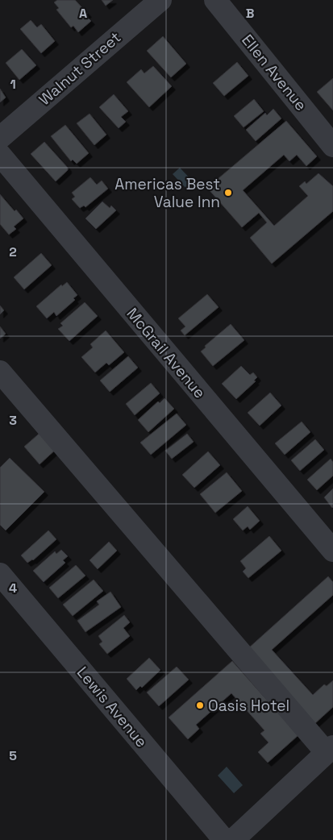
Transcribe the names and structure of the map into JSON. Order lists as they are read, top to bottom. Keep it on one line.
{"streets":{"street":["Walnut Street","Ellen Avenue","McGrail Avenue","Lewis Avenue"]},"places":["Americas Best Value Inn","Oasis Hotel"],"grid":{"columns":["A","B"],"rows":["1","2","3","4","5"]}}
